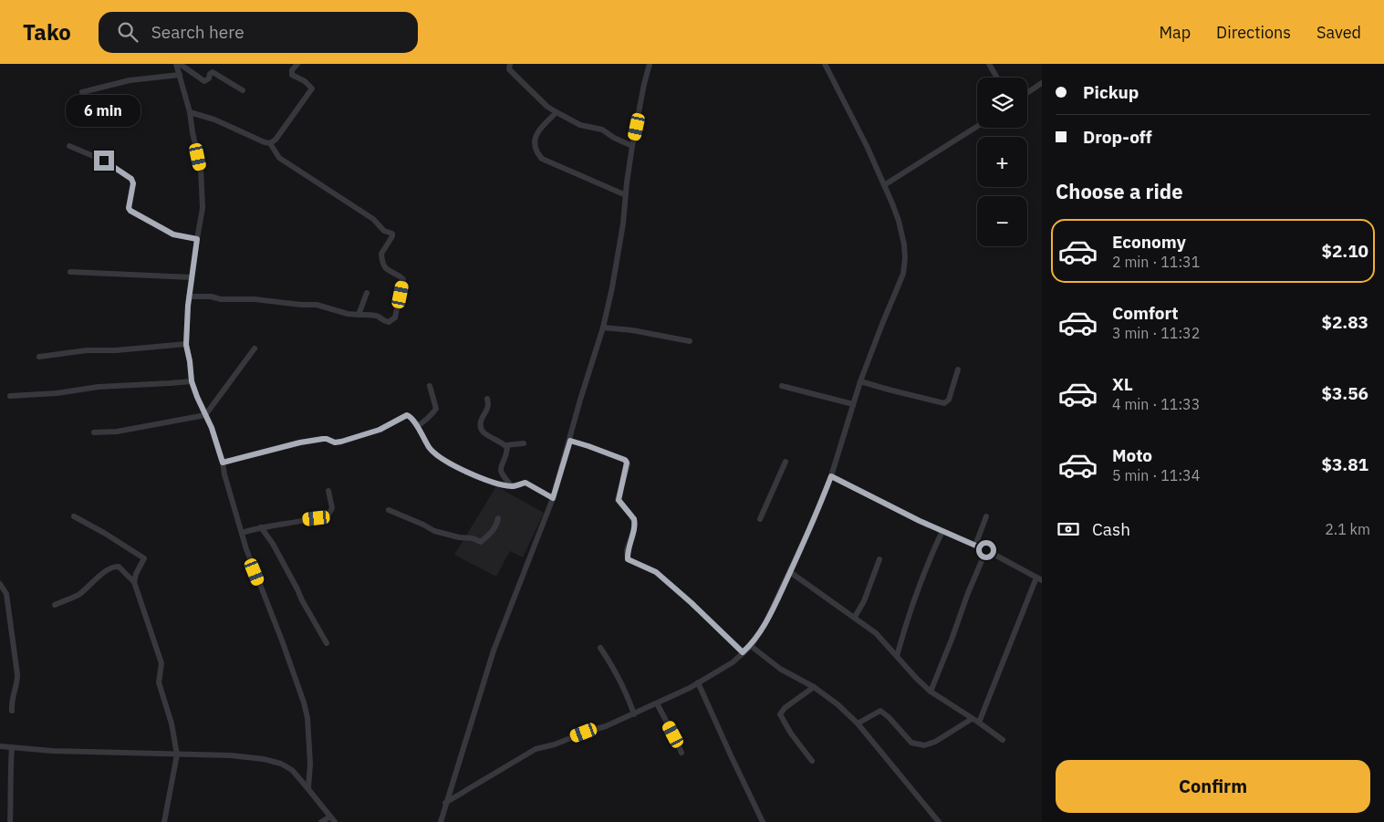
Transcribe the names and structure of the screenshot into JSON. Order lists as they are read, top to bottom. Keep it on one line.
{"page":{"header":"Tako","search":"Search here","nav":["Map","Directions","Saved"],"banner":["Pickup","Drop-off"],"map_buttons":["+","−"],"bubble":"6 min","heading":"Choose a ride","list":[{"name":"Economy","note":"2 min · 11:31","value":"$2.10"},{"name":"Comfort","note":"3 min · 11:32","value":"$2.83"},{"name":"XL","note":"4 min · 11:33","value":"$3.56"},{"name":"Moto","note":"5 min · 11:34","value":"$3.81"}],"pay":["Cash","2.1 km"],"buttons":"Confirm"}}
